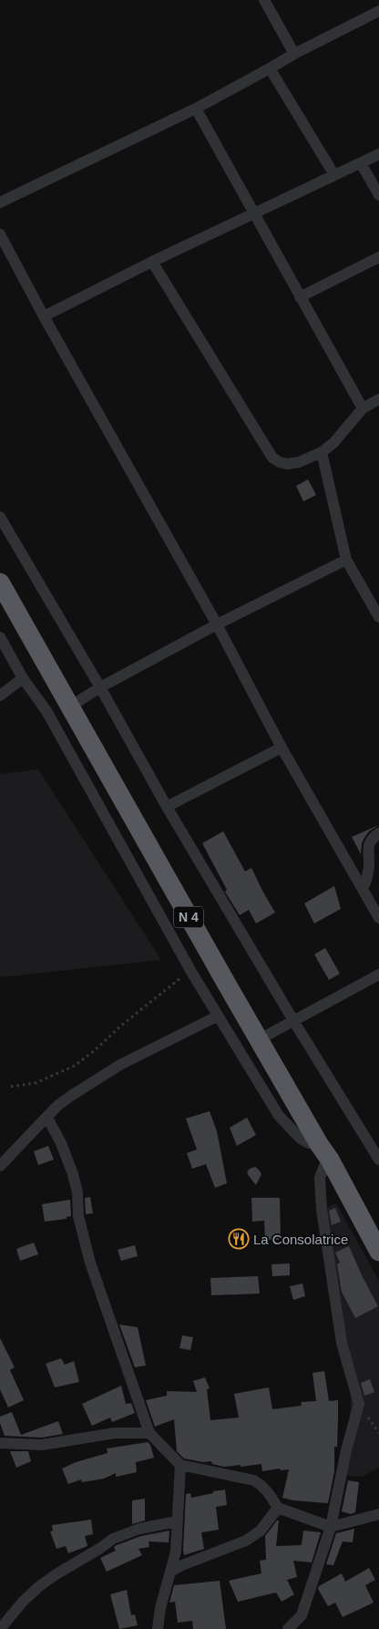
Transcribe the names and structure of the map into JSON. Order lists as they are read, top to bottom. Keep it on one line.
{"streets":{"highway":["N 4"]},"places":{"restaurant":["La Consolatrice"]}}
